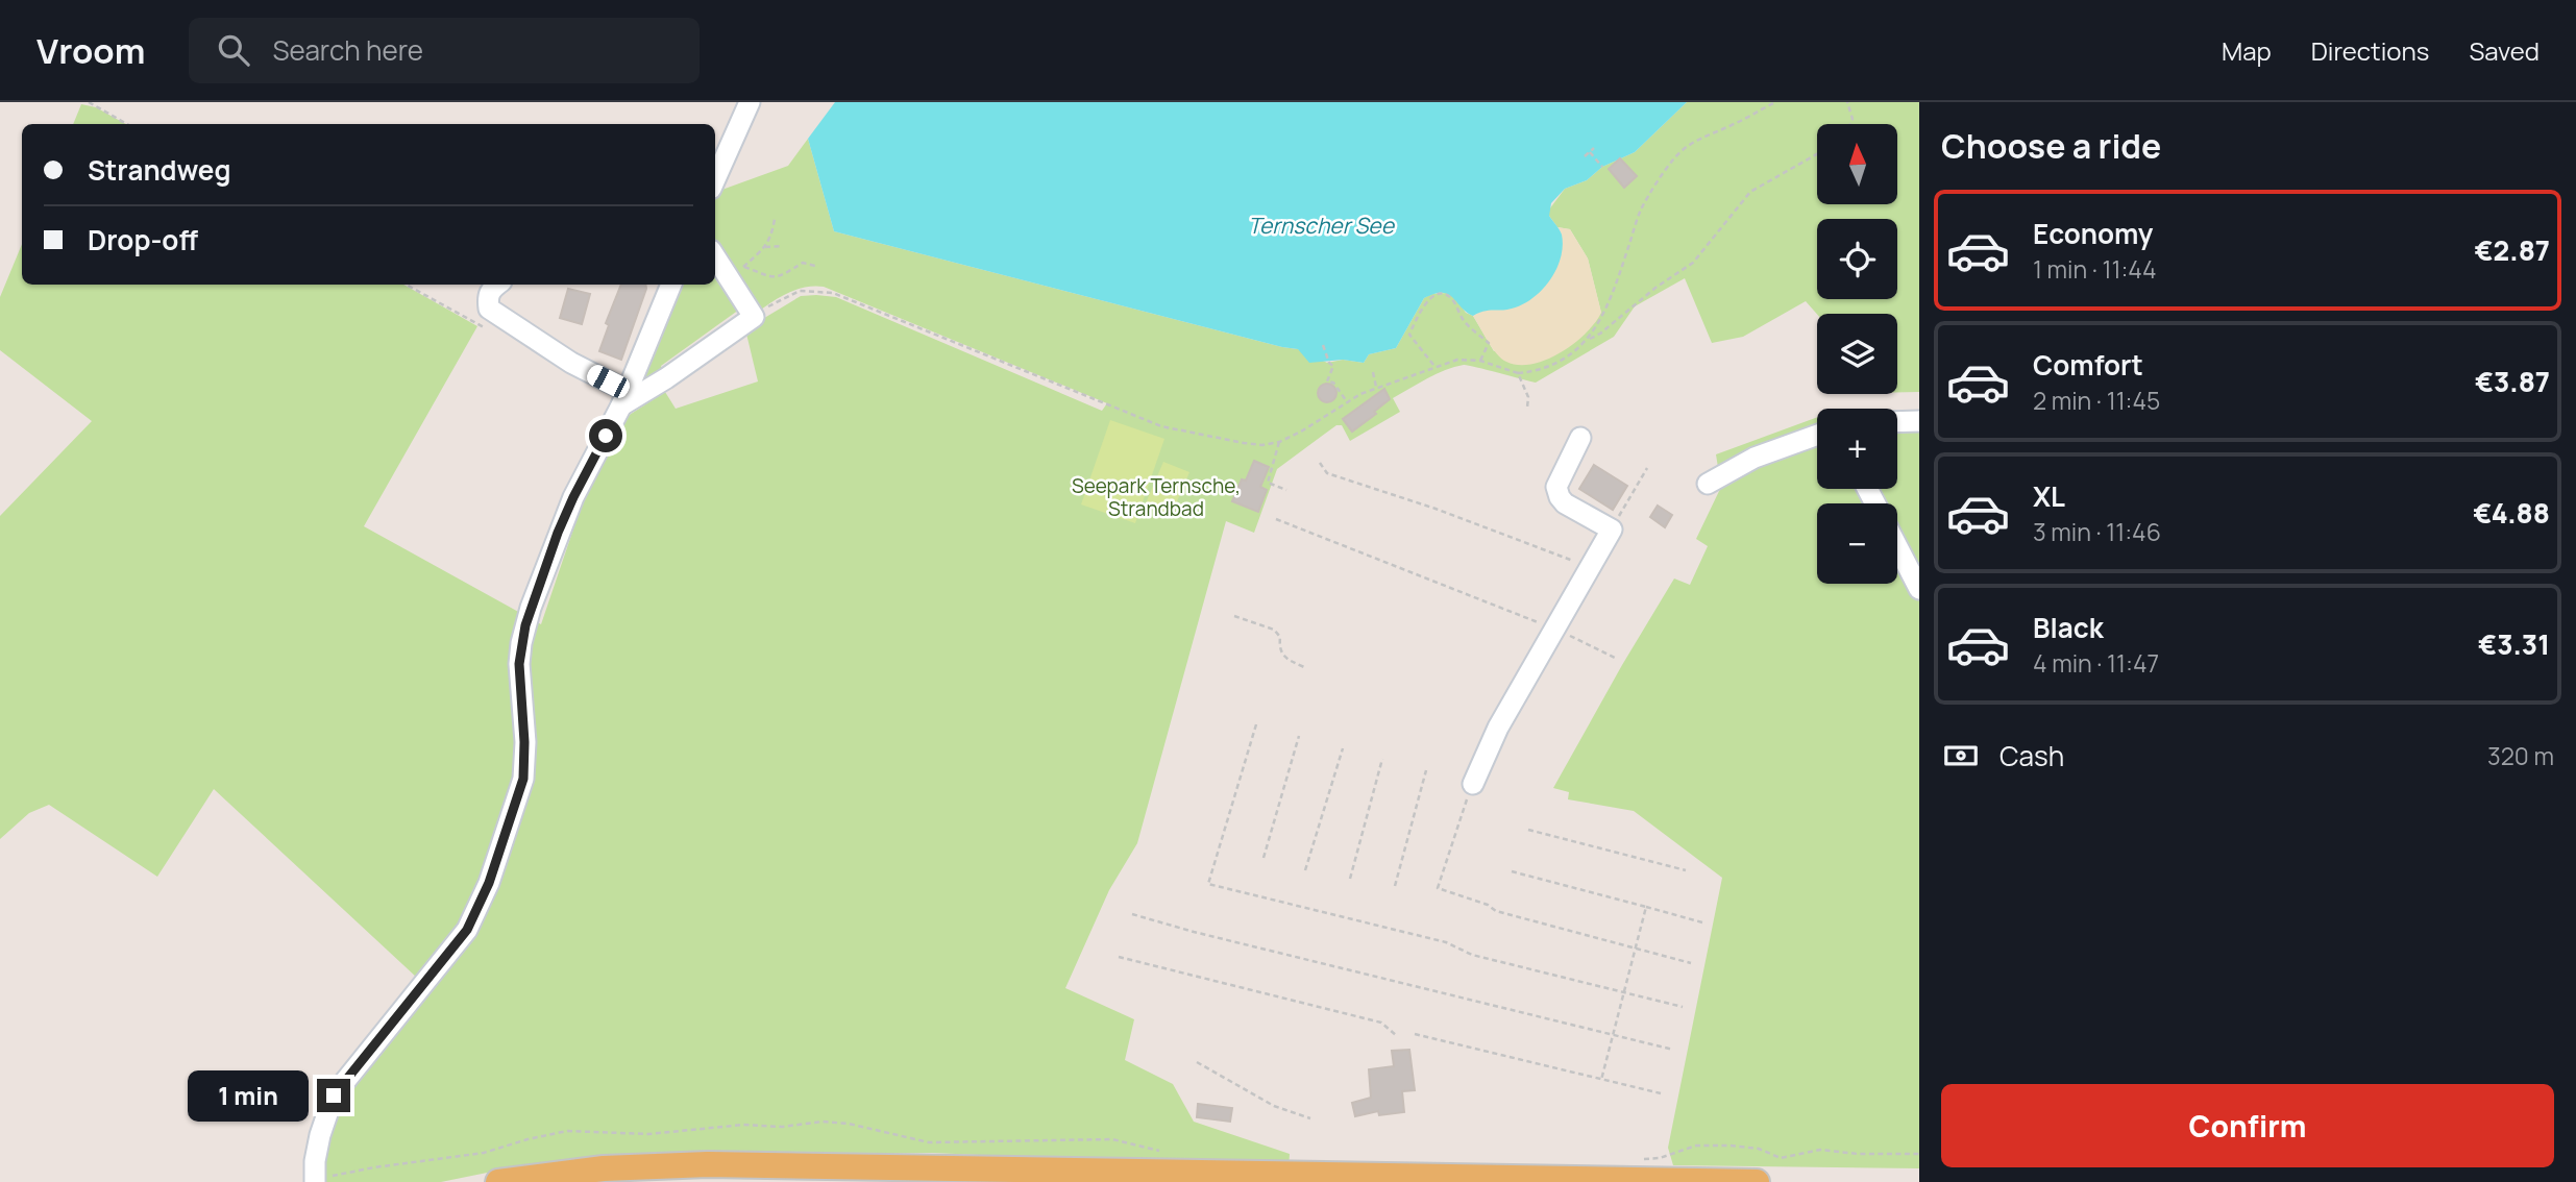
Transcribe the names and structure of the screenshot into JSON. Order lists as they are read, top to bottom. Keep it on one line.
{"water":["Ternscher See"],"parks":["Seepark Ternsche, Strandbad"],"north":"top","page":{"header":"Vroom","search":"Search here","nav":["Map","Directions","Saved"],"heading":"Choose a ride","map_buttons":["+","−"],"banner":["Strandweg","Drop-off"],"list":[{"name":"Economy","note":"1 min · 11:44","value":"€2.87"},{"name":"Comfort","note":"2 min · 11:45","value":"€3.87"},{"name":"XL","note":"3 min · 11:46","value":"€4.88"},{"name":"Black","note":"4 min · 11:47","value":"€3.31"}],"pay":["Cash","320 m"],"buttons":"Confirm","bubble":"1 min"}}
